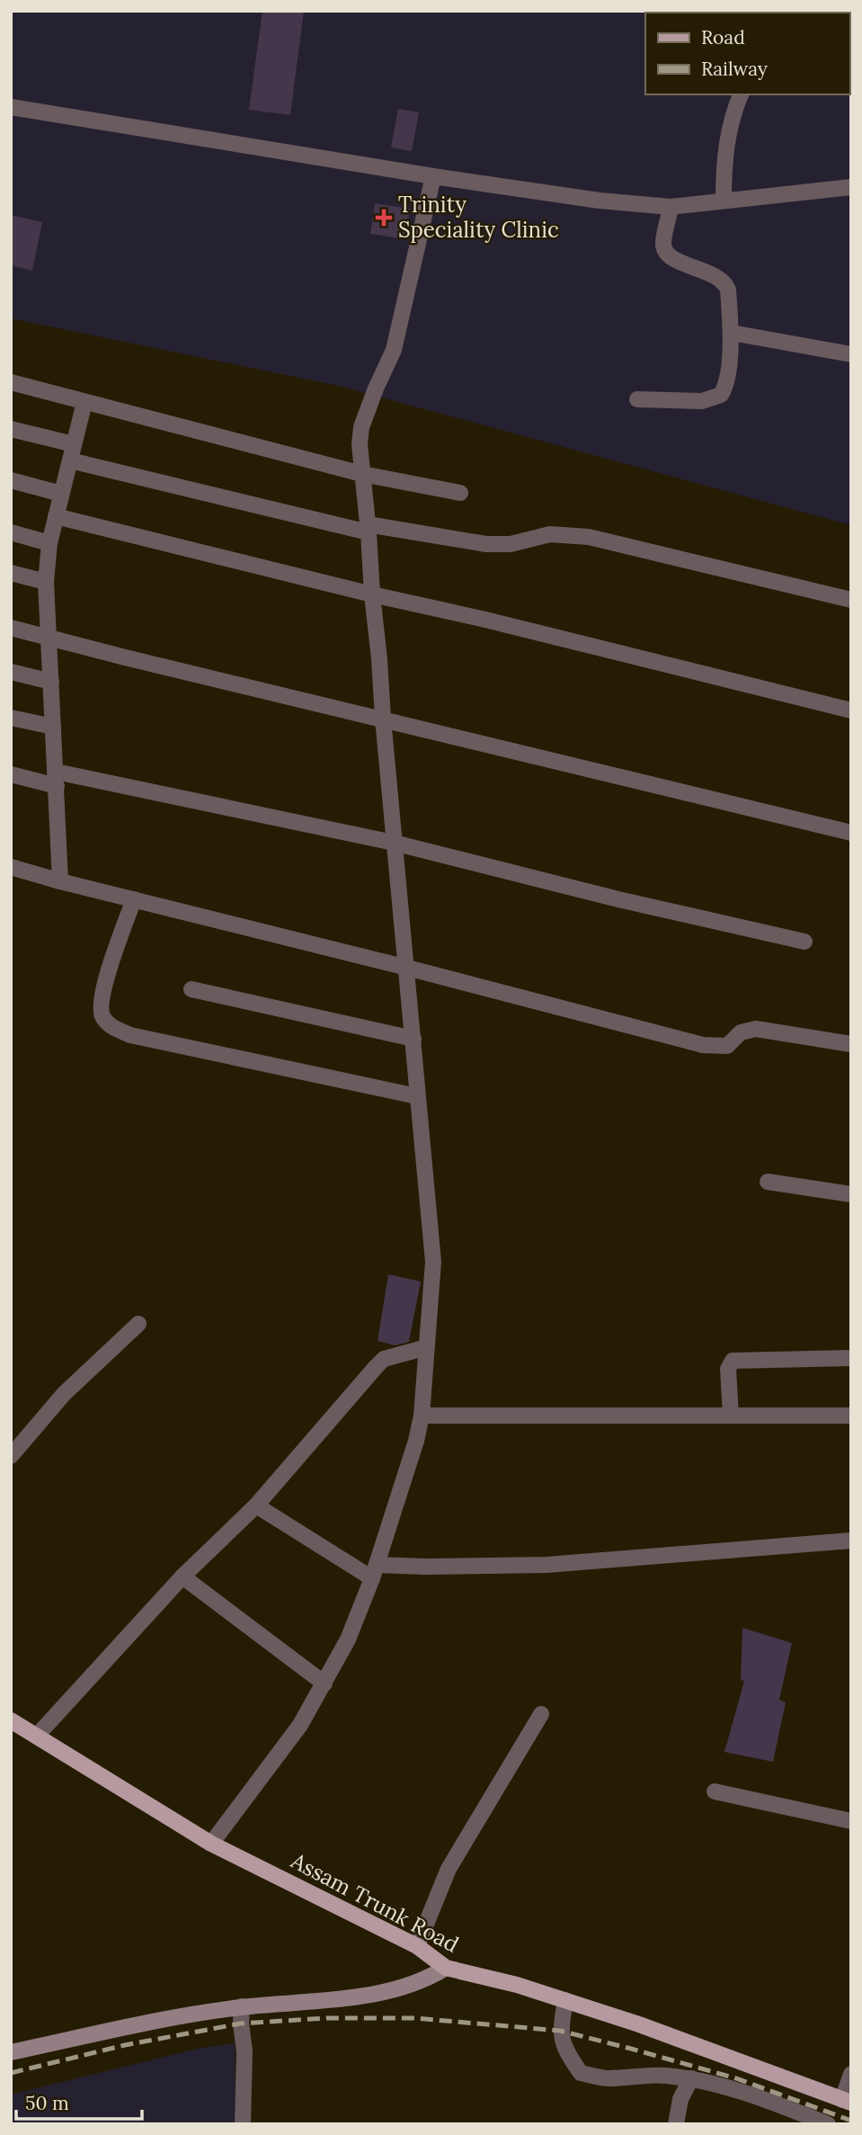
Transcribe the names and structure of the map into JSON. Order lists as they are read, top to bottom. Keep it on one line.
{"streets":{"main road":["Assam Trunk Road"]},"places":{"health":["Trinity Speciality Clinic"]},"legend":["Road","Railway"],"scale_bar":"50 m"}
